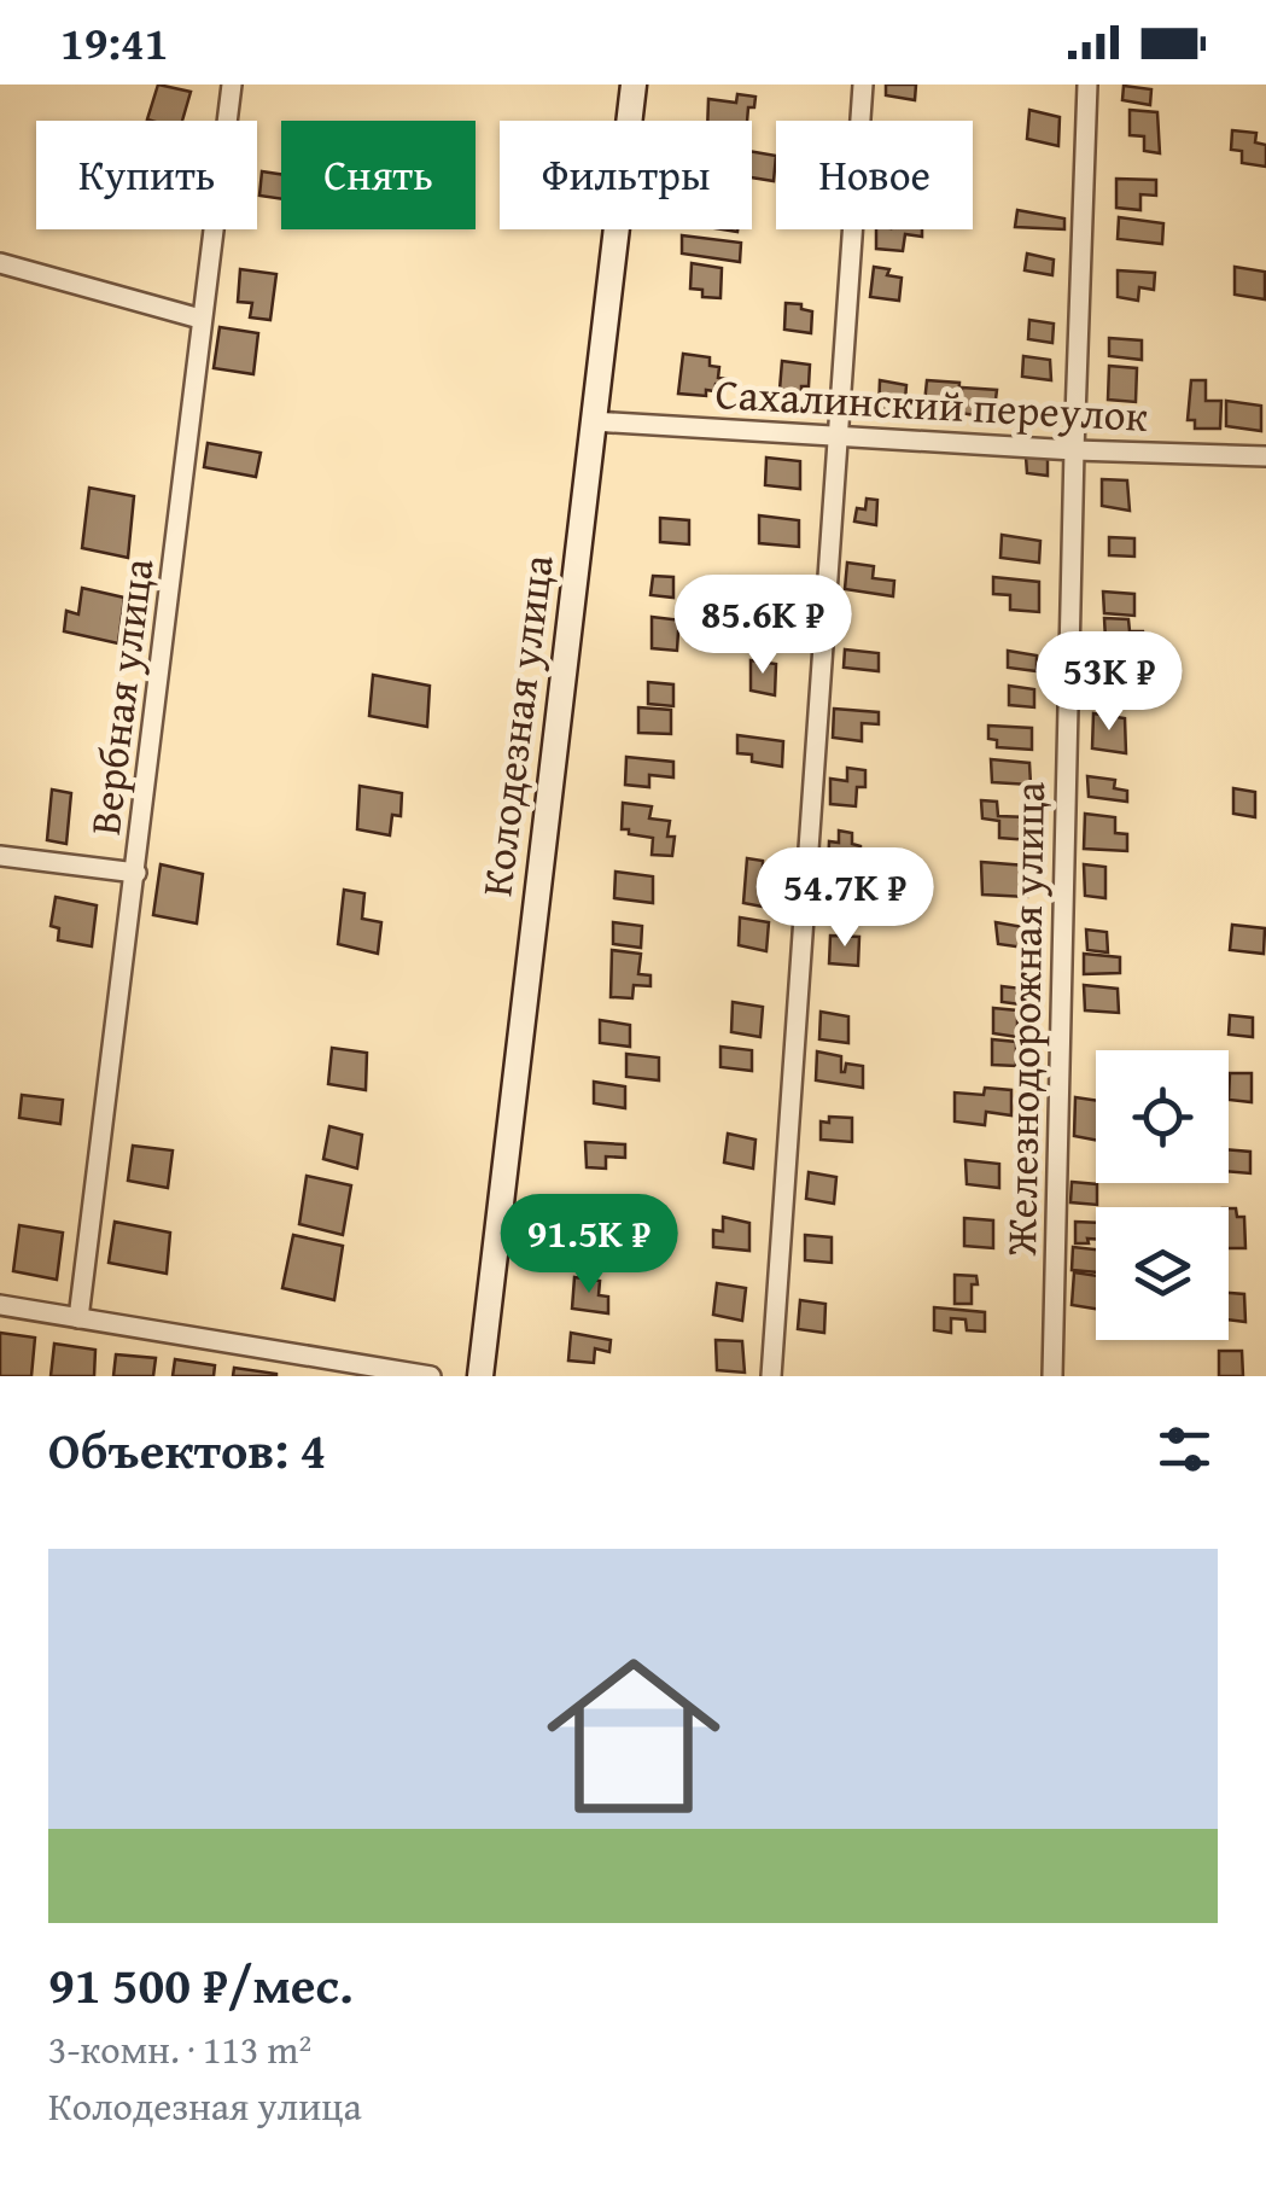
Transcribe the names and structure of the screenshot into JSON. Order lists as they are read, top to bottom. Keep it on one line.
{"streets":{"main road":["Колодезная улица"],"street":["Сахалинский переулок","Вербная улица","Железнодорожная улица"]},"crossings":[["Сахалинский переулок","Колодезная улица"],["Сахалинский переулок","Железнодорожная улица"]],"page":{"status":"19:41","chip":["Купить","Снять","Фильтры","Новое"],"price":["85.6K ₽","53K ₽","54.7K ₽","91.5K ₽"],"heading":"Объектов: 4","list":[{"name":"91 500 ₽/мес.","note":"3-комн. · 113 m² · Колодезная улица"}]}}
